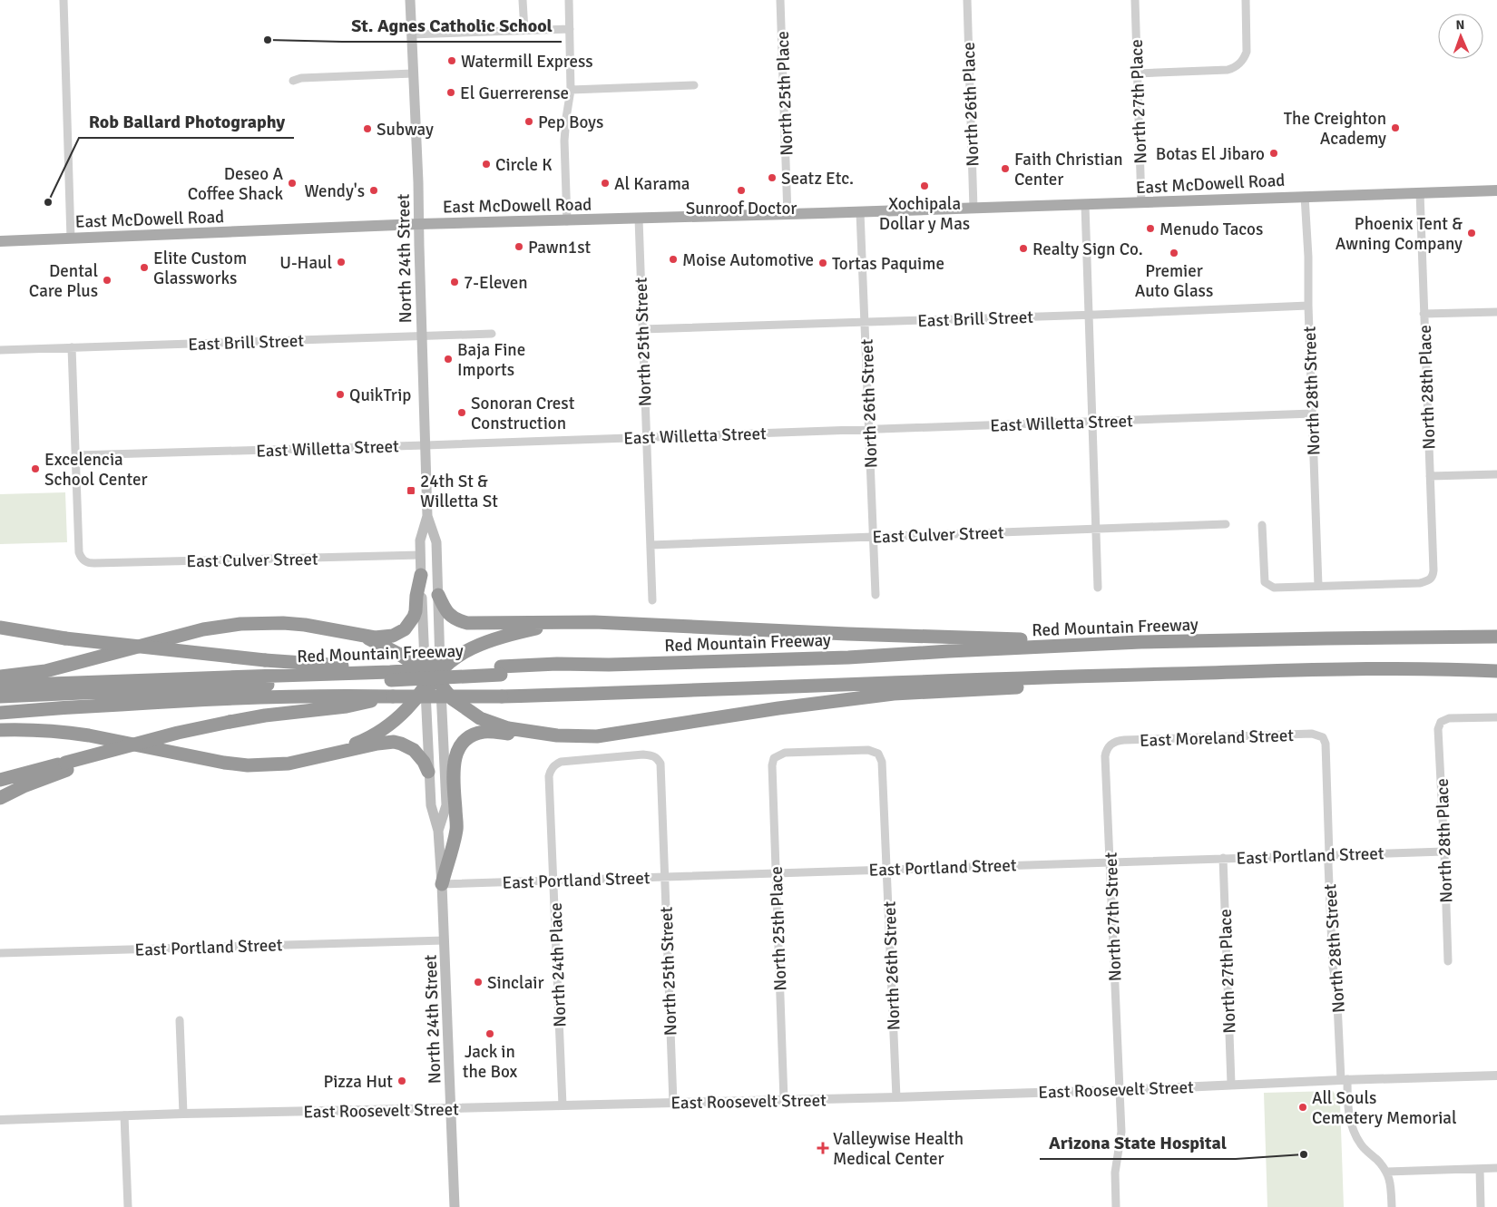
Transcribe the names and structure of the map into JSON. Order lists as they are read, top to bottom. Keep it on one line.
{"streets":{"highway":["Red Mountain Freeway"],"main road":["East McDowell Road","North 24th Street"],"street":["North 25th Place","North 27th Place","North 26th Place","East Brill Street","North 25th Street","North 28th Place","North 28th Street","North 26th Street","East Willetta Street","East Culver Street","East Moreland Street","East Portland Street","North 27th Street","North 24th Place","East Roosevelt Street"]},"crossings":[["North 25th Place","East McDowell Road"],["North 25th Place","North 26th Street"],["North 25th Place","East Portland Street"],["North 25th Place","East Roosevelt Street"],["North 27th Place","East McDowell Road"],["North 27th Place","East Portland Street"],["North 27th Place","East Roosevelt Street"],["North 26th Place","East McDowell Road"],["East McDowell Road","North 24th Street"],["East McDowell Road","North 25th Street"],["East McDowell Road","North 28th Place"],["East McDowell Road","North 28th Street"],["East McDowell Road","North 26th Street"],["North 24th Street","East Brill Street"],["North 24th Street","East Willetta Street"],["North 24th Street","East Culver Street"],["North 24th Street","Red Mountain Freeway"],["North 24th Street","East Portland Street"],["North 24th Street","East Roosevelt Street"],["East Brill Street","North 25th Street"],["East Brill Street","North 28th Street"],["East Brill Street","North 26th Street"],["North 25th Street","East Willetta Street"],["North 25th Street","East Culver Street"],["North 25th Street","East Portland Street"],["North 25th Street","North 24th Place"],["North 25th Street","East Roosevelt Street"],["North 28th Place","North 28th Street"],["North 28th Place","East Portland Street"],["North 28th Street","East Willetta Street"],["North 28th Street","East Moreland Street"],["North 28th Street","East Portland Street"],["North 28th Street","East Roosevelt Street"],["North 26th Street","East Willetta Street"],["North 26th Street","East Culver Street"],["North 26th Street","East Portland Street"],["North 26th Street","East Roosevelt Street"],["East Willetta Street","East Culver Street"],["East Moreland Street","North 27th Street"],["East Portland Street","North 27th Street"],["East Portland Street","North 24th Place"],["North 27th Street","East Roosevelt Street"],["North 24th Place","East Roosevelt Street"]],"places":{"other":["St. Agnes Catholic School","Watermill Express","El Guerrerense","Pep Boys","The Creighton Academy","Subway","Botas El Jibaro","Circle K","Faith Christian Center","Seatz Etc.","Deseo A Coffee Shack","Al Karama","Xochipala Dollar y Mas","Wendy's","Sunroof Doctor","Rob Ballard Photography","Menudo Tacos","Phoenix Tent & Awning Company","Pawn1st","Realty Sign Co.","Premier Auto Glass","Moise Automotive","U-Haul","Tortas Paquime","Elite Custom Glassworks","Dental Care Plus","7-Eleven","Baja Fine Imports","QuikTrip","Sonoran Crest Construction","Excelencia School Center","Sinclair","Jack in the Box","Pizza Hut","All Souls Cemetery Memorial","Arizona State Hospital"],"transit":["24th St & Willetta St"],"health":["Valleywise Health Medical Center"]},"north":"top"}
